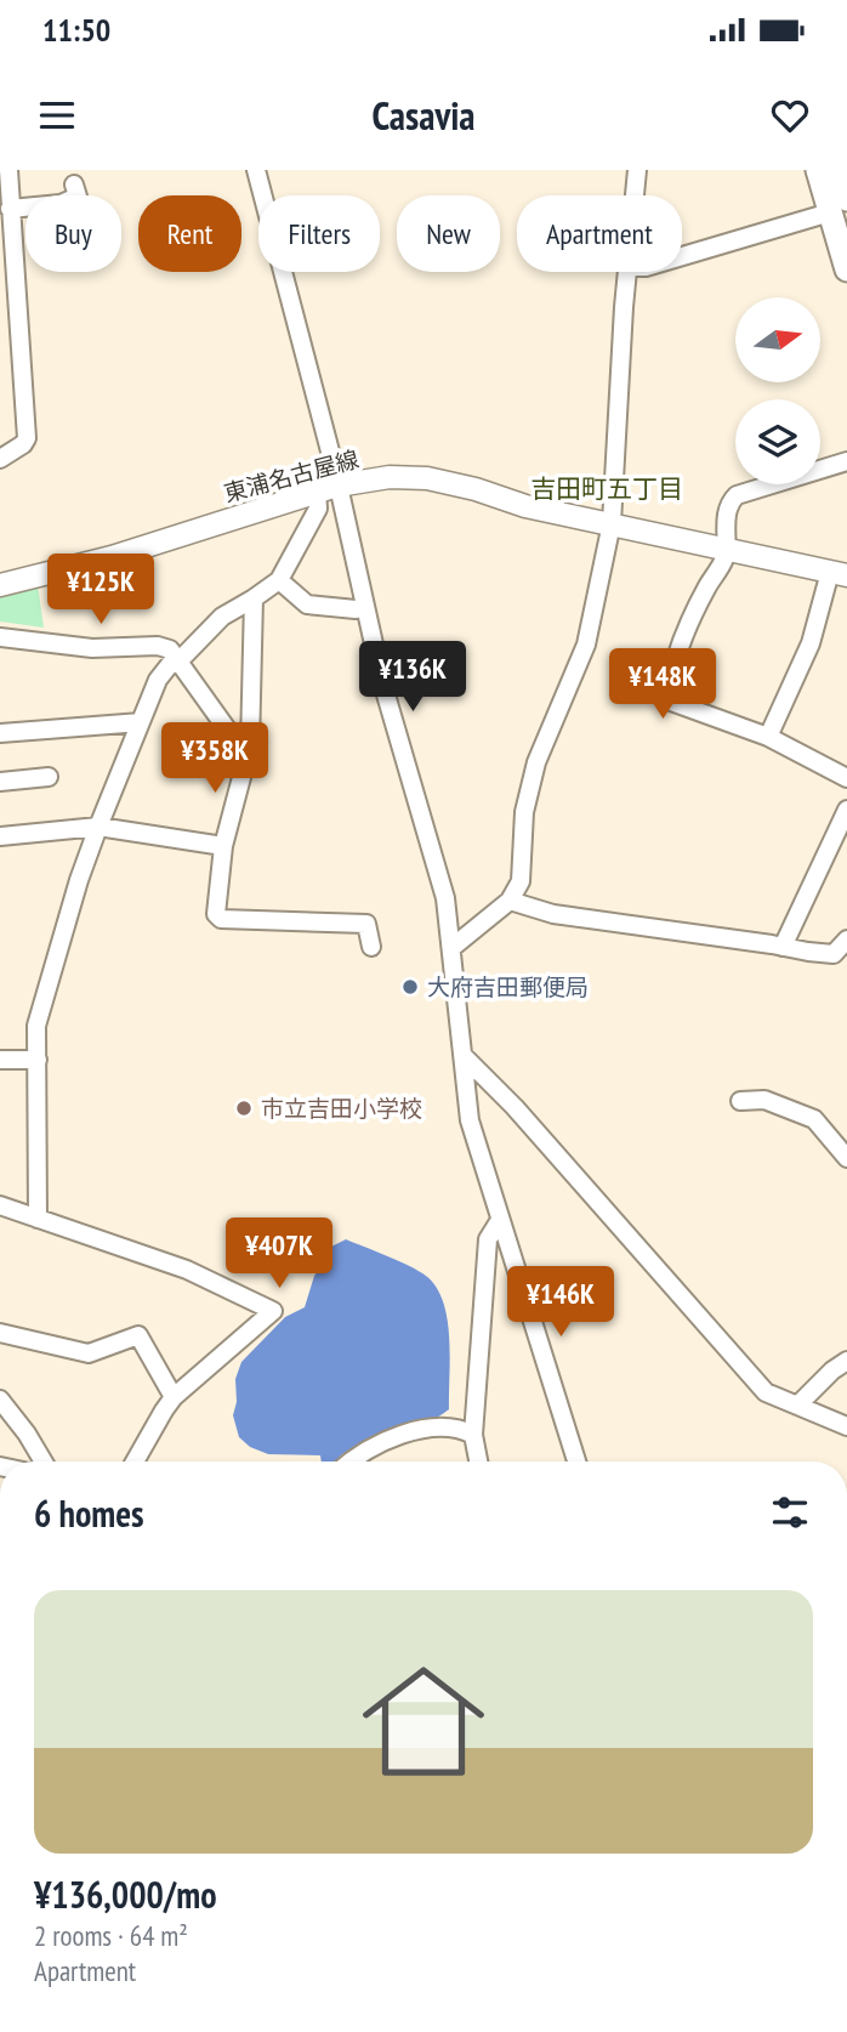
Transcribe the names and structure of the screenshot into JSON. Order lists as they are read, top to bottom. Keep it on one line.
{"streets":{"main road":["東浦名古屋線"]},"districts":["吉田町五丁目"],"places":["大府吉田郵便局","市立吉田小学校"],"north":"right","page":{"status":"11:50","header":"Casavia","chip":["Buy","Rent","Filters","New","Apartment"],"price":["¥125K","¥136K","¥148K","¥358K","¥407K","¥146K"],"heading":"6 homes","list":[{"name":"¥136,000/mo","note":"2 rooms · 64 m² · Apartment"}]}}
